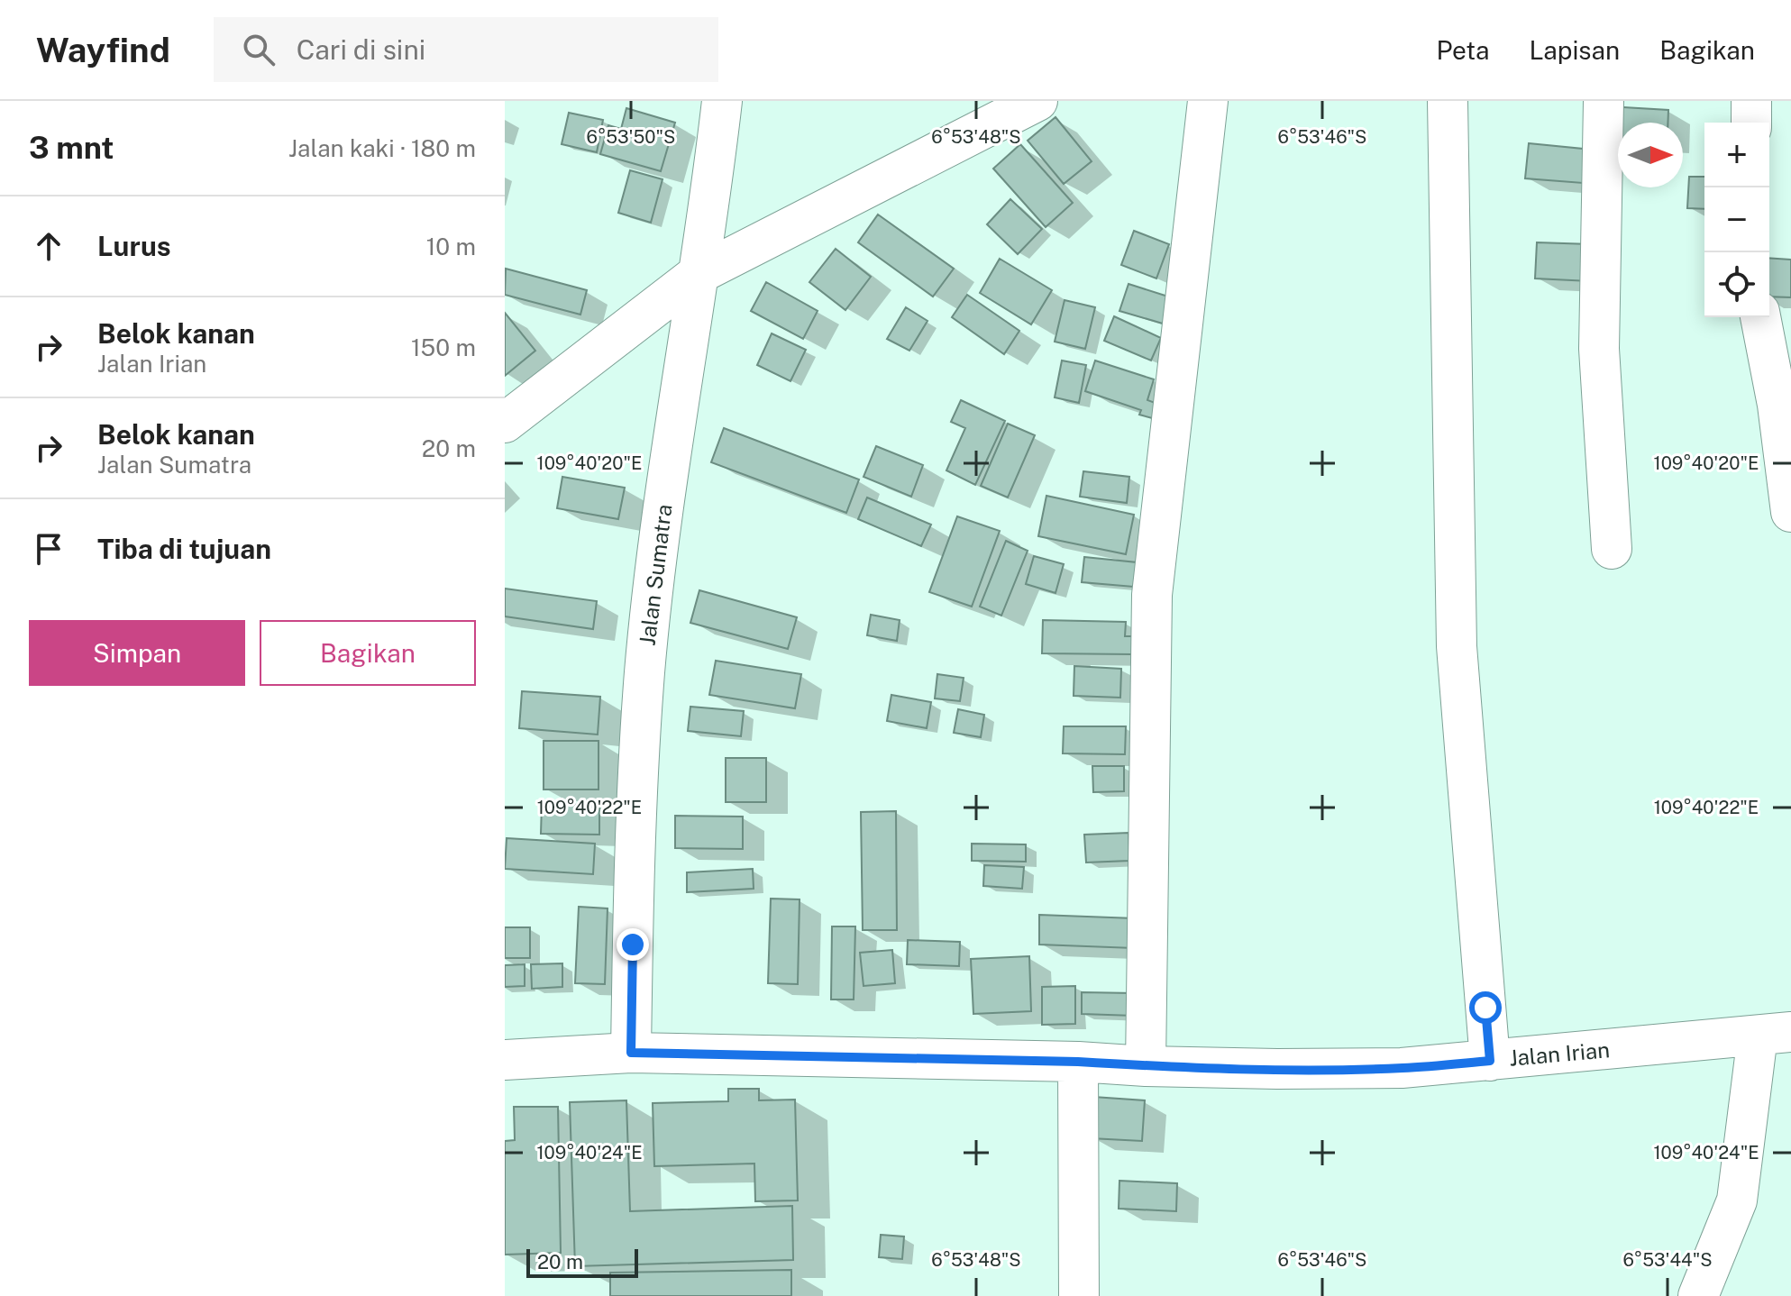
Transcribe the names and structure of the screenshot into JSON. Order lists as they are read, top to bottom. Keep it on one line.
{"streets":{"street":["Jalan Sumatra","Jalan Irian"]},"crossings":[["Jalan Sumatra","Jalan Irian"]],"scale_bar":"20 m","north":"right","page":{"header":"Wayfind","search":"Cari di sini","nav":["Peta","Lapisan","Bagikan"],"heading":["3 mnt","Jalan kaki · 180 m"],"map_buttons":["+","−"],"list":[["Lurus","10 m"],["Belok kanan","Jalan Irian","150 m"],["Belok kanan","Jalan Sumatra","20 m"],"Tiba di tujuan"],"buttons":["Simpan","Bagikan"],"scale":"20 m"},"coordinates":["6°53'50\"S","6°53'48\"S","6°53'46\"S","109°40'20\"E","109°40'22\"E","109°40'24\"E","6°53'44\"S"]}
